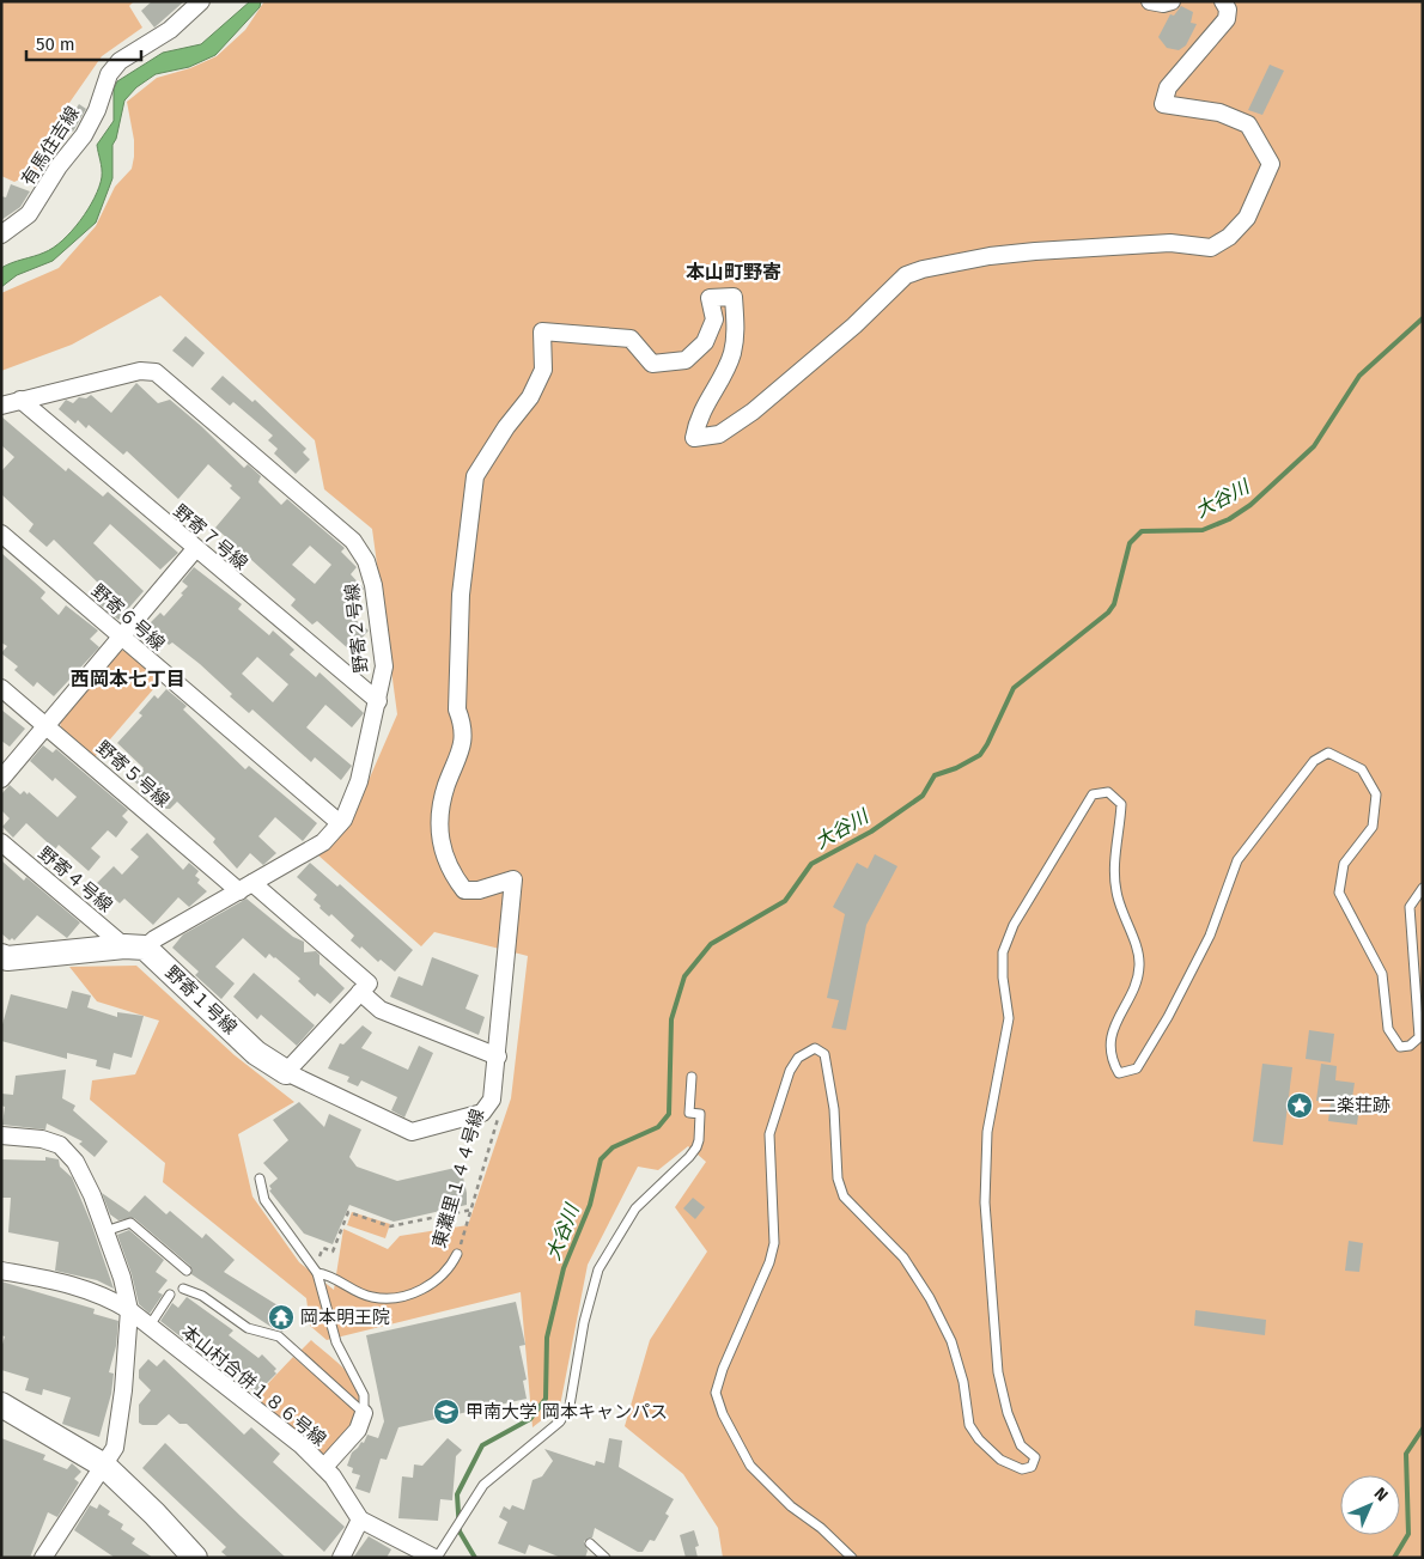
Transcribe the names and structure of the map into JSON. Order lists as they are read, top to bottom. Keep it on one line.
{"streets":{"street":["有馬住吉線","野寄７号線","野寄６号線","野寄２号線","野寄５号線","野寄４号線","野寄１号線","東灘里１４４号線","本山村合併１８６号線"]},"crossings":[["野寄７号線","野寄２号線"],["野寄６号線","野寄２号線"],["野寄２号線","野寄５号線"],["野寄２号線","野寄４号線"],["野寄２号線","野寄１号線"],["野寄４号線","野寄１号線"]],"districts":["本山町野寄","西岡本七丁目"],"water":["大谷川"],"places":{"place":["二楽荘跡"],"temple":["岡本明王院"],"school or university":["甲南大学 岡本キャンパス"]},"scale_bar":"50 m","north":"top right"}
